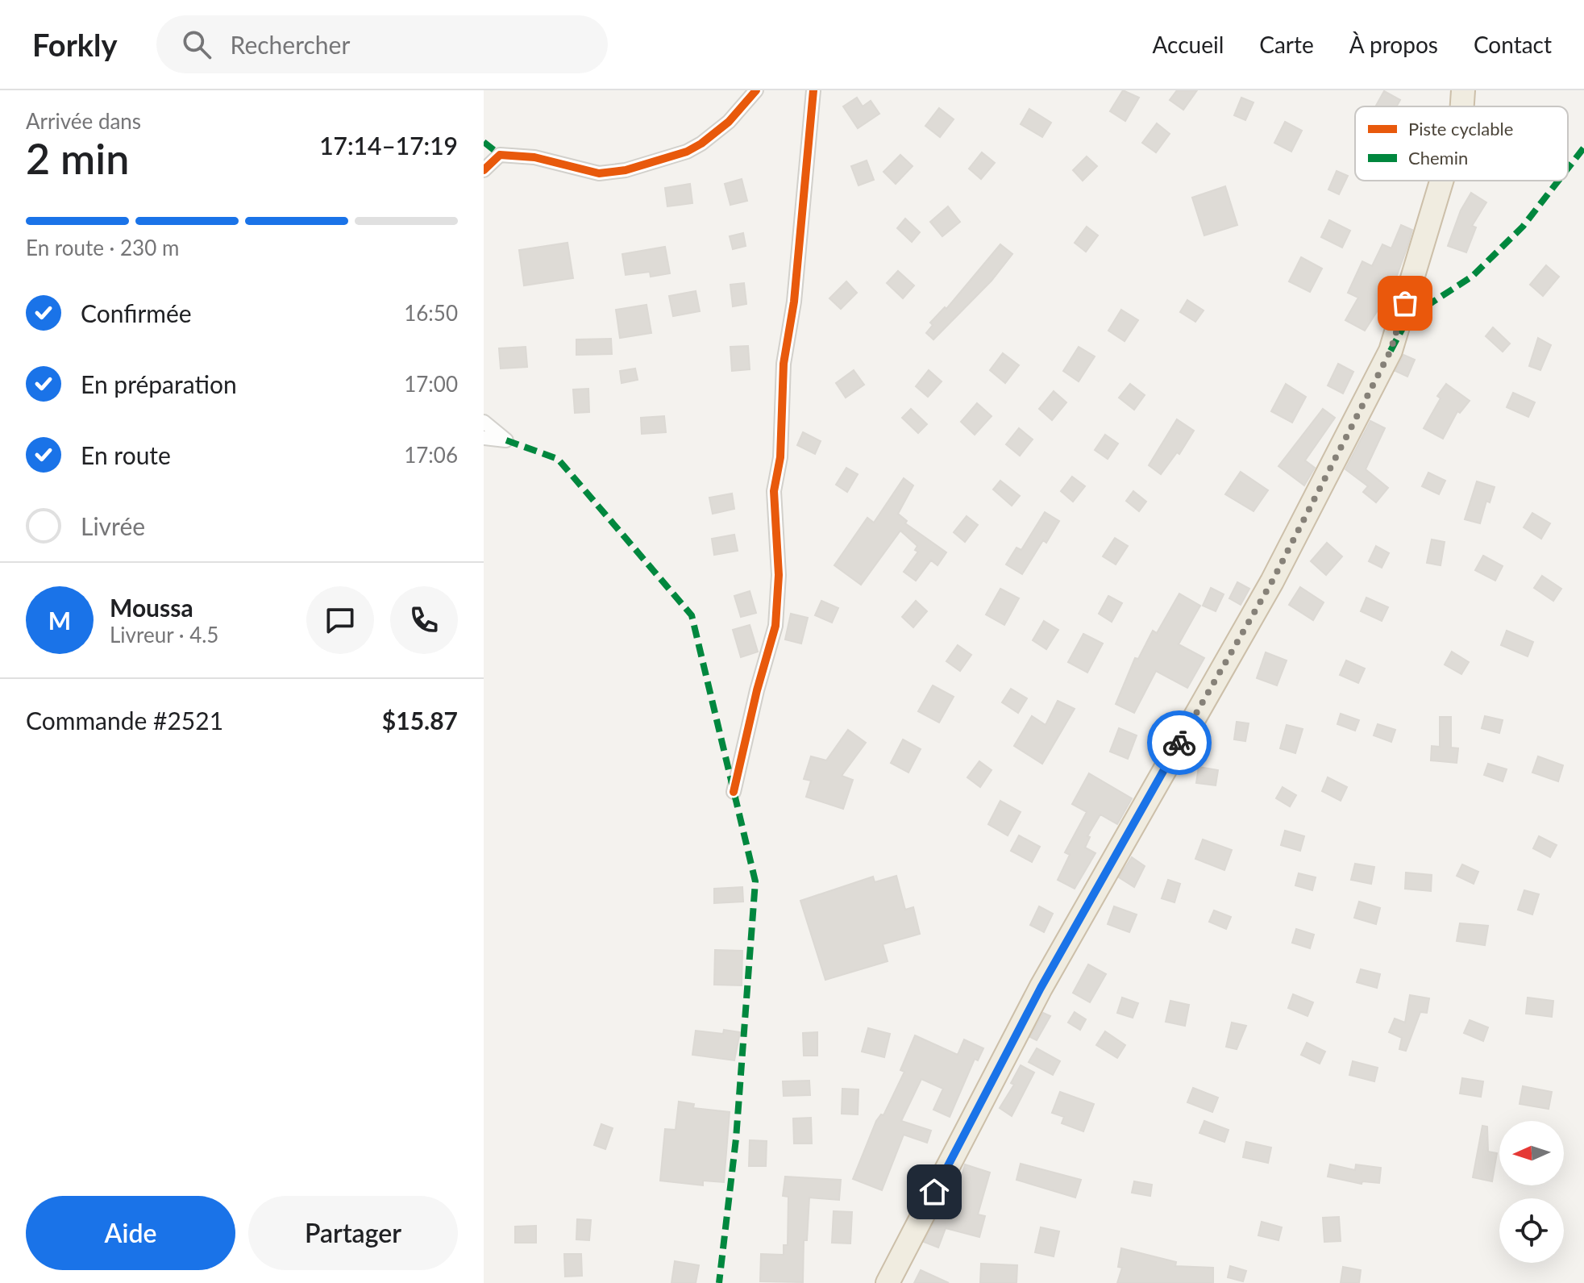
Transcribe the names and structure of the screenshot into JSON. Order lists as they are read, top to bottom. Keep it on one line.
{"legend":["Piste cyclable","Chemin"],"north":"left","page":{"header":"Forkly","search":"Rechercher","nav":["Accueil","Carte","À propos","Contact"],"heading":["2 min","Arrivée dans","17:14–17:19"],"panel":["Moussa","Livreur · 4.5","Commande #2521","$15.87"],"bar":"En route · 230 m","list":[["Confirmée","16:50"],["En préparation","17:00"],["En route","17:06"],"Livrée"],"round":"M","buttons":["Aide","Partager"]}}
